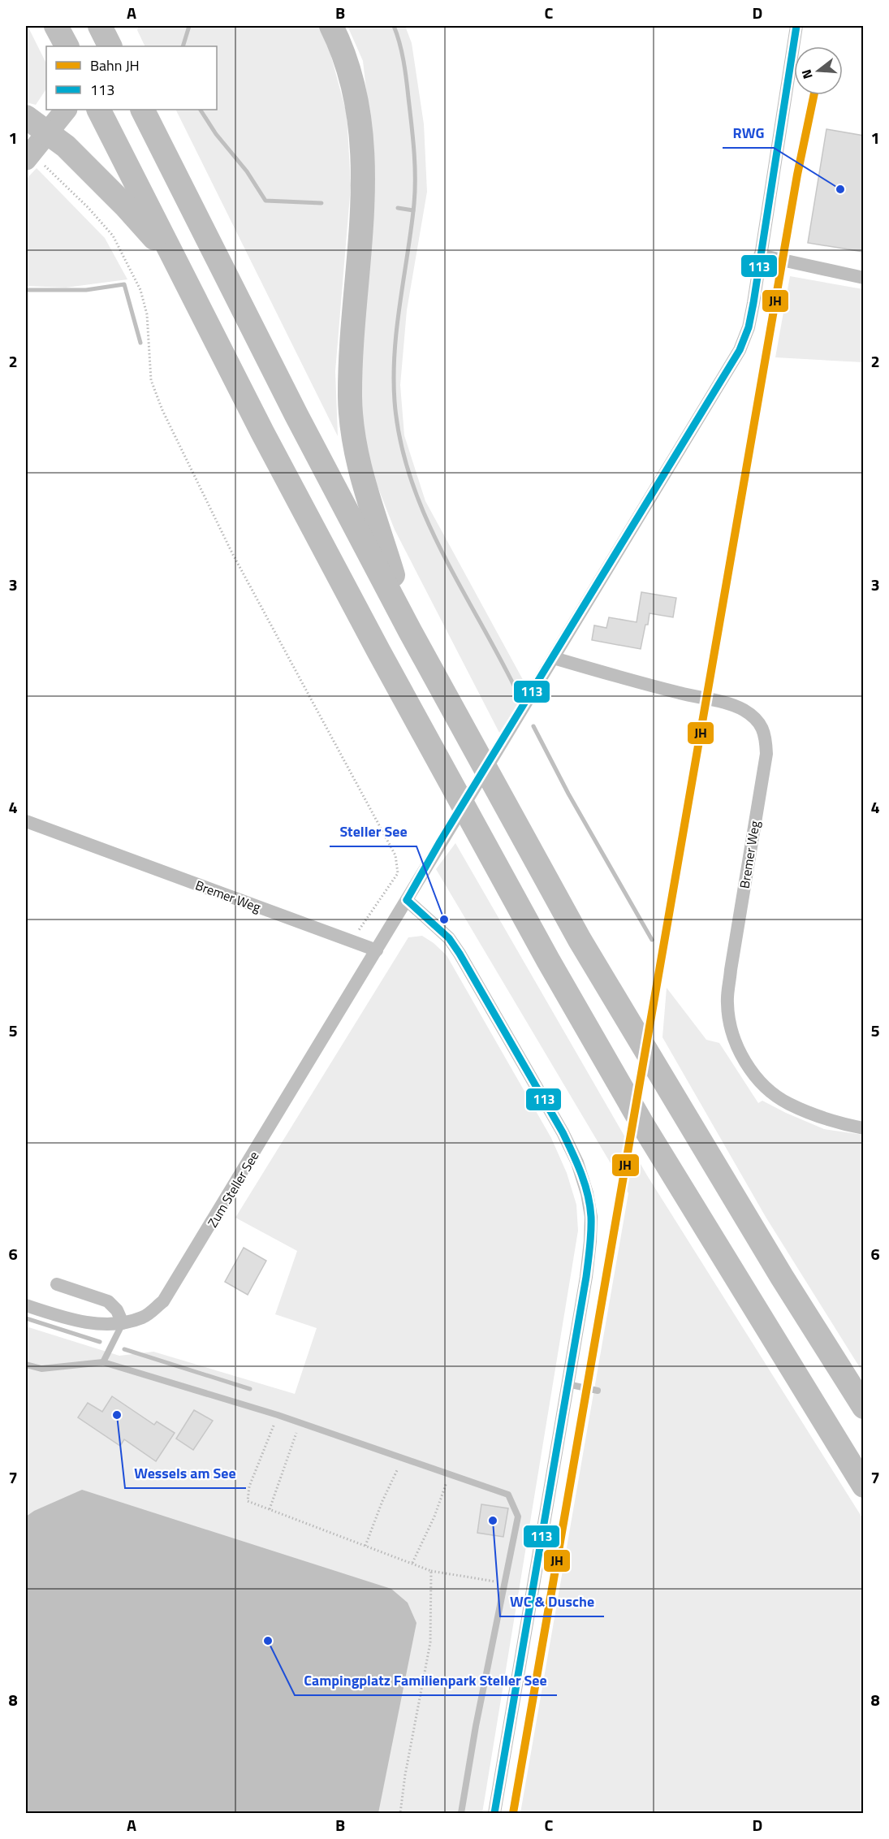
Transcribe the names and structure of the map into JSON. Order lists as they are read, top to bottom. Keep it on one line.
{"streets":{"street":["Bremer Weg","Zum Steller See"]},"crossings":[["Bremer Weg","Zum Steller See"]],"places":["RWG","Steller See","Wessels am See","WC & Dusche","Campingplatz Familienpark Steller See"],"lines":["transit line 113","rail line JH"],"legend":["Bahn JH","113"],"north":"left","grid":{"columns":["A","B","C","D"],"rows":["1","2","3","4","5","6","7","8"]}}
